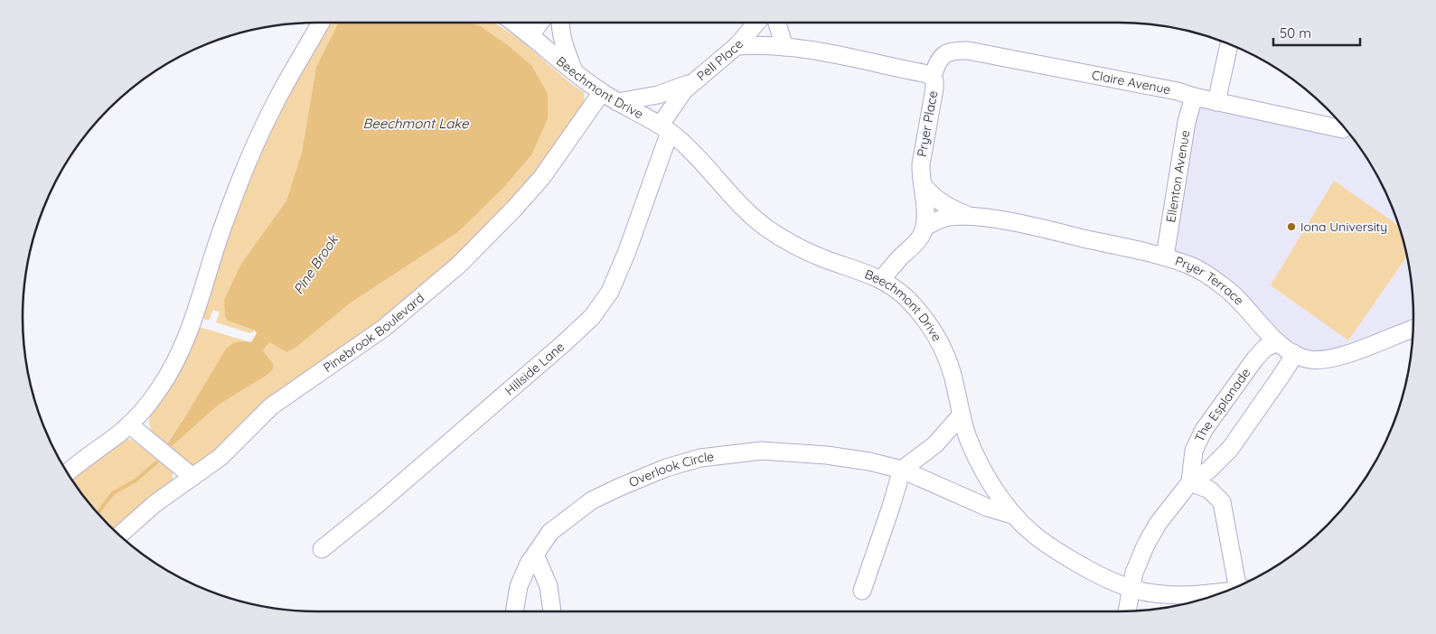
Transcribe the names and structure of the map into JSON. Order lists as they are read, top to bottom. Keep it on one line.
{"streets":{"street":["Pell Place","Claire Avenue","Beechmont Drive","Pryer Place","Ellenton Avenue","Pryer Terrace","Pinebrook Boulevard","Hillside Lane","The Esplanade","Overlook Circle"]},"crossings":[["Pell Place","Beechmont Drive"],["Pell Place","Pryer Place"],["Pell Place","Hillside Lane"],["Claire Avenue","Pryer Place"],["Claire Avenue","Ellenton Avenue"],["Beechmont Drive","Pinebrook Boulevard"],["Beechmont Drive","Hillside Lane"],["Beechmont Drive","Overlook Circle"],["Pryer Place","Pryer Terrace"],["Ellenton Avenue","Pryer Terrace"],["Pryer Terrace","The Esplanade"]],"water":["Beechmont Lake","Pine Brook"],"places":["Iona University"],"scale_bar":"50 m"}
